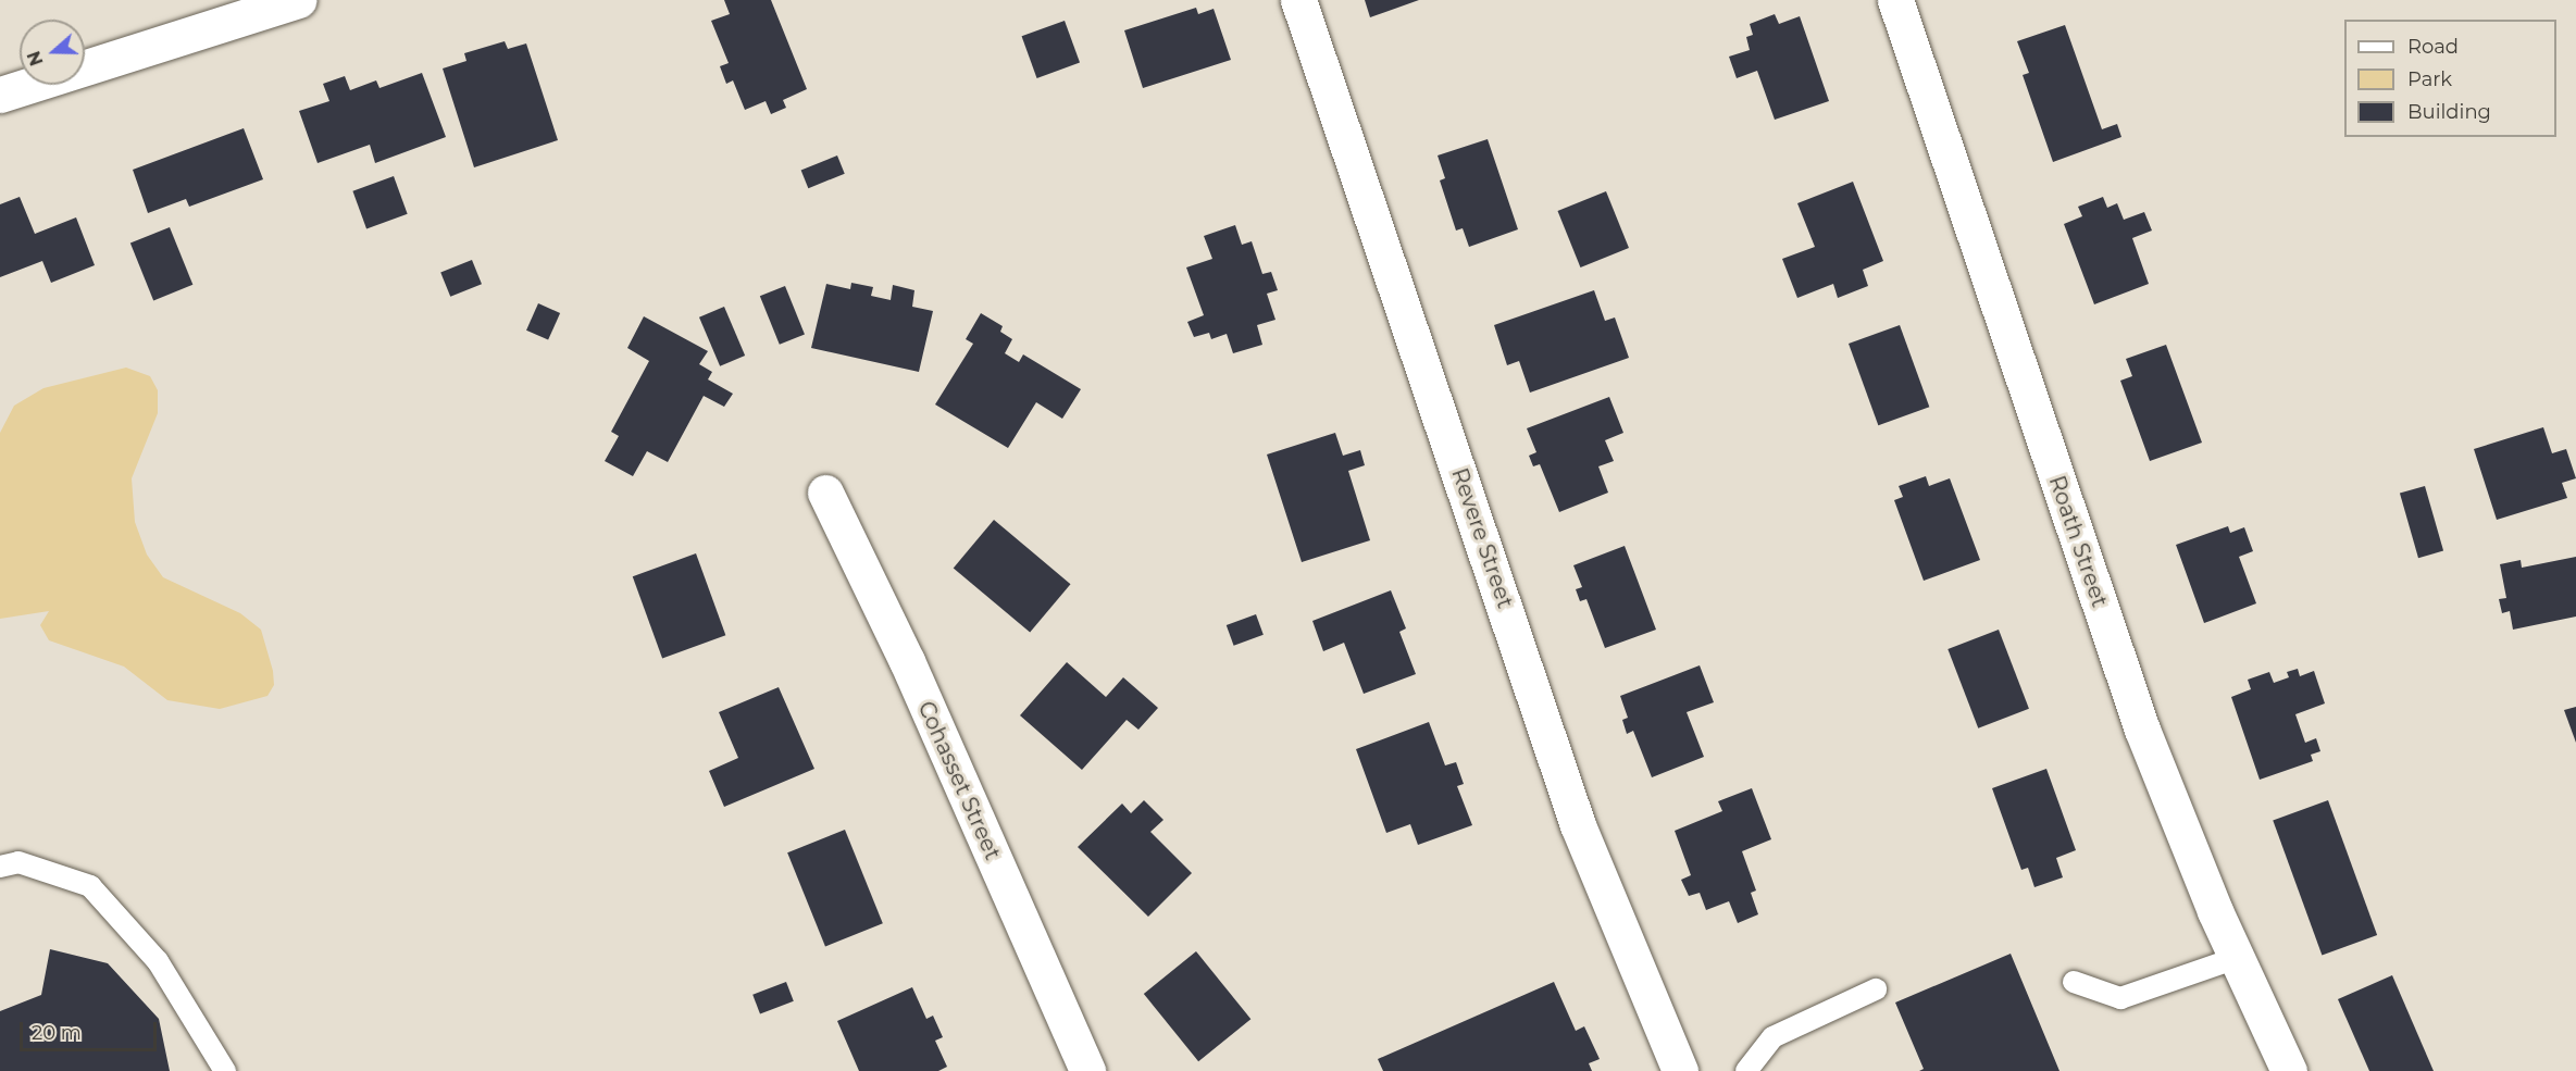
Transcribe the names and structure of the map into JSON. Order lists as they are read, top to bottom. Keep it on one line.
{"streets":{"street":["Revere Street","Roath Street","Cohasset Street"]},"legend":["Road","Park","Building"],"scale_bar":"20 m","north":"left"}
